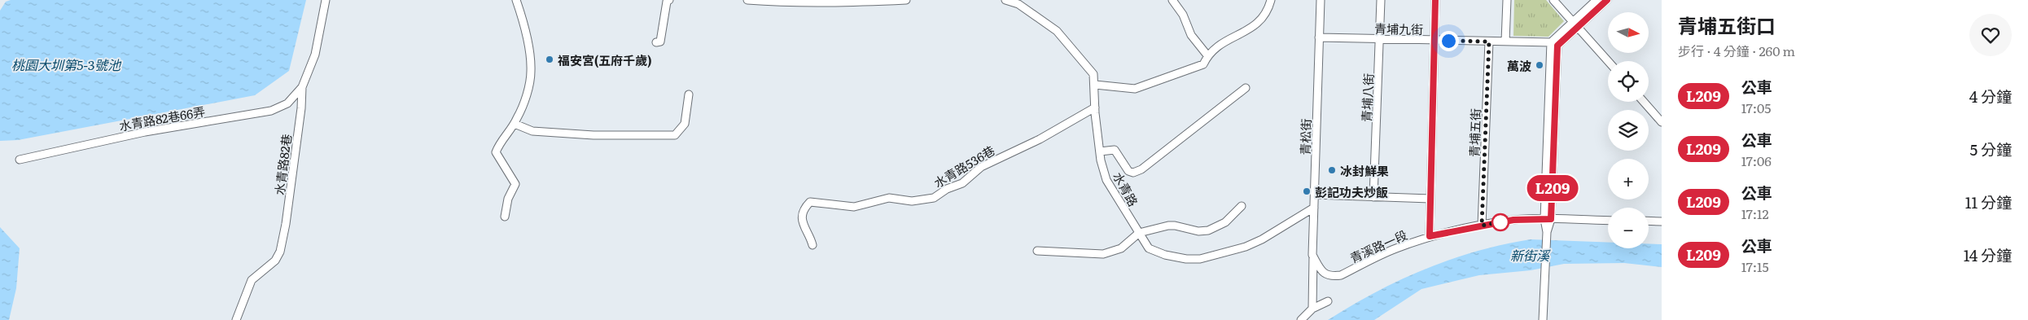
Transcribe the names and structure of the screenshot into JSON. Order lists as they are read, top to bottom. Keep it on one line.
{"streets":{"street":["青埔九街","青埔八街","水青路82巷66弄","青埔五街","青松街","水青路82巷","水青路536巷","水青路","青溪路一段"]},"crossings":[["青埔九街","青埔八街"],["青埔九街","青埔五街"],["青埔九街","青松街"],["水青路82巷66弄","水青路82巷"],["青埔五街","青溪路一段"],["青松街","水青路"],["青松街","青溪路一段"],["水青路536巷","水青路"]],"water":["桃園大圳第5-3號池","新街溪"],"places":["福安宮(五府千歲)","萬波","冰封鮮果","彭記功夫炒飯"],"lines":["bus line L209"],"north":"right","page":{"on_map":"L209","heading":["青埔五街口","步行 · 4 分鐘 · 260 m"],"map_buttons":["+","−"],"list":[{"mark":"L209","name":"公車","note":"17:05","value":"4 分鐘"},{"mark":"L209","name":"公車","note":"17:06","value":"5 分鐘"},{"mark":"L209","name":"公車","note":"17:12","value":"11 分鐘"},{"mark":"L209","name":"公車","note":"17:15","value":"14 分鐘"}]}}
